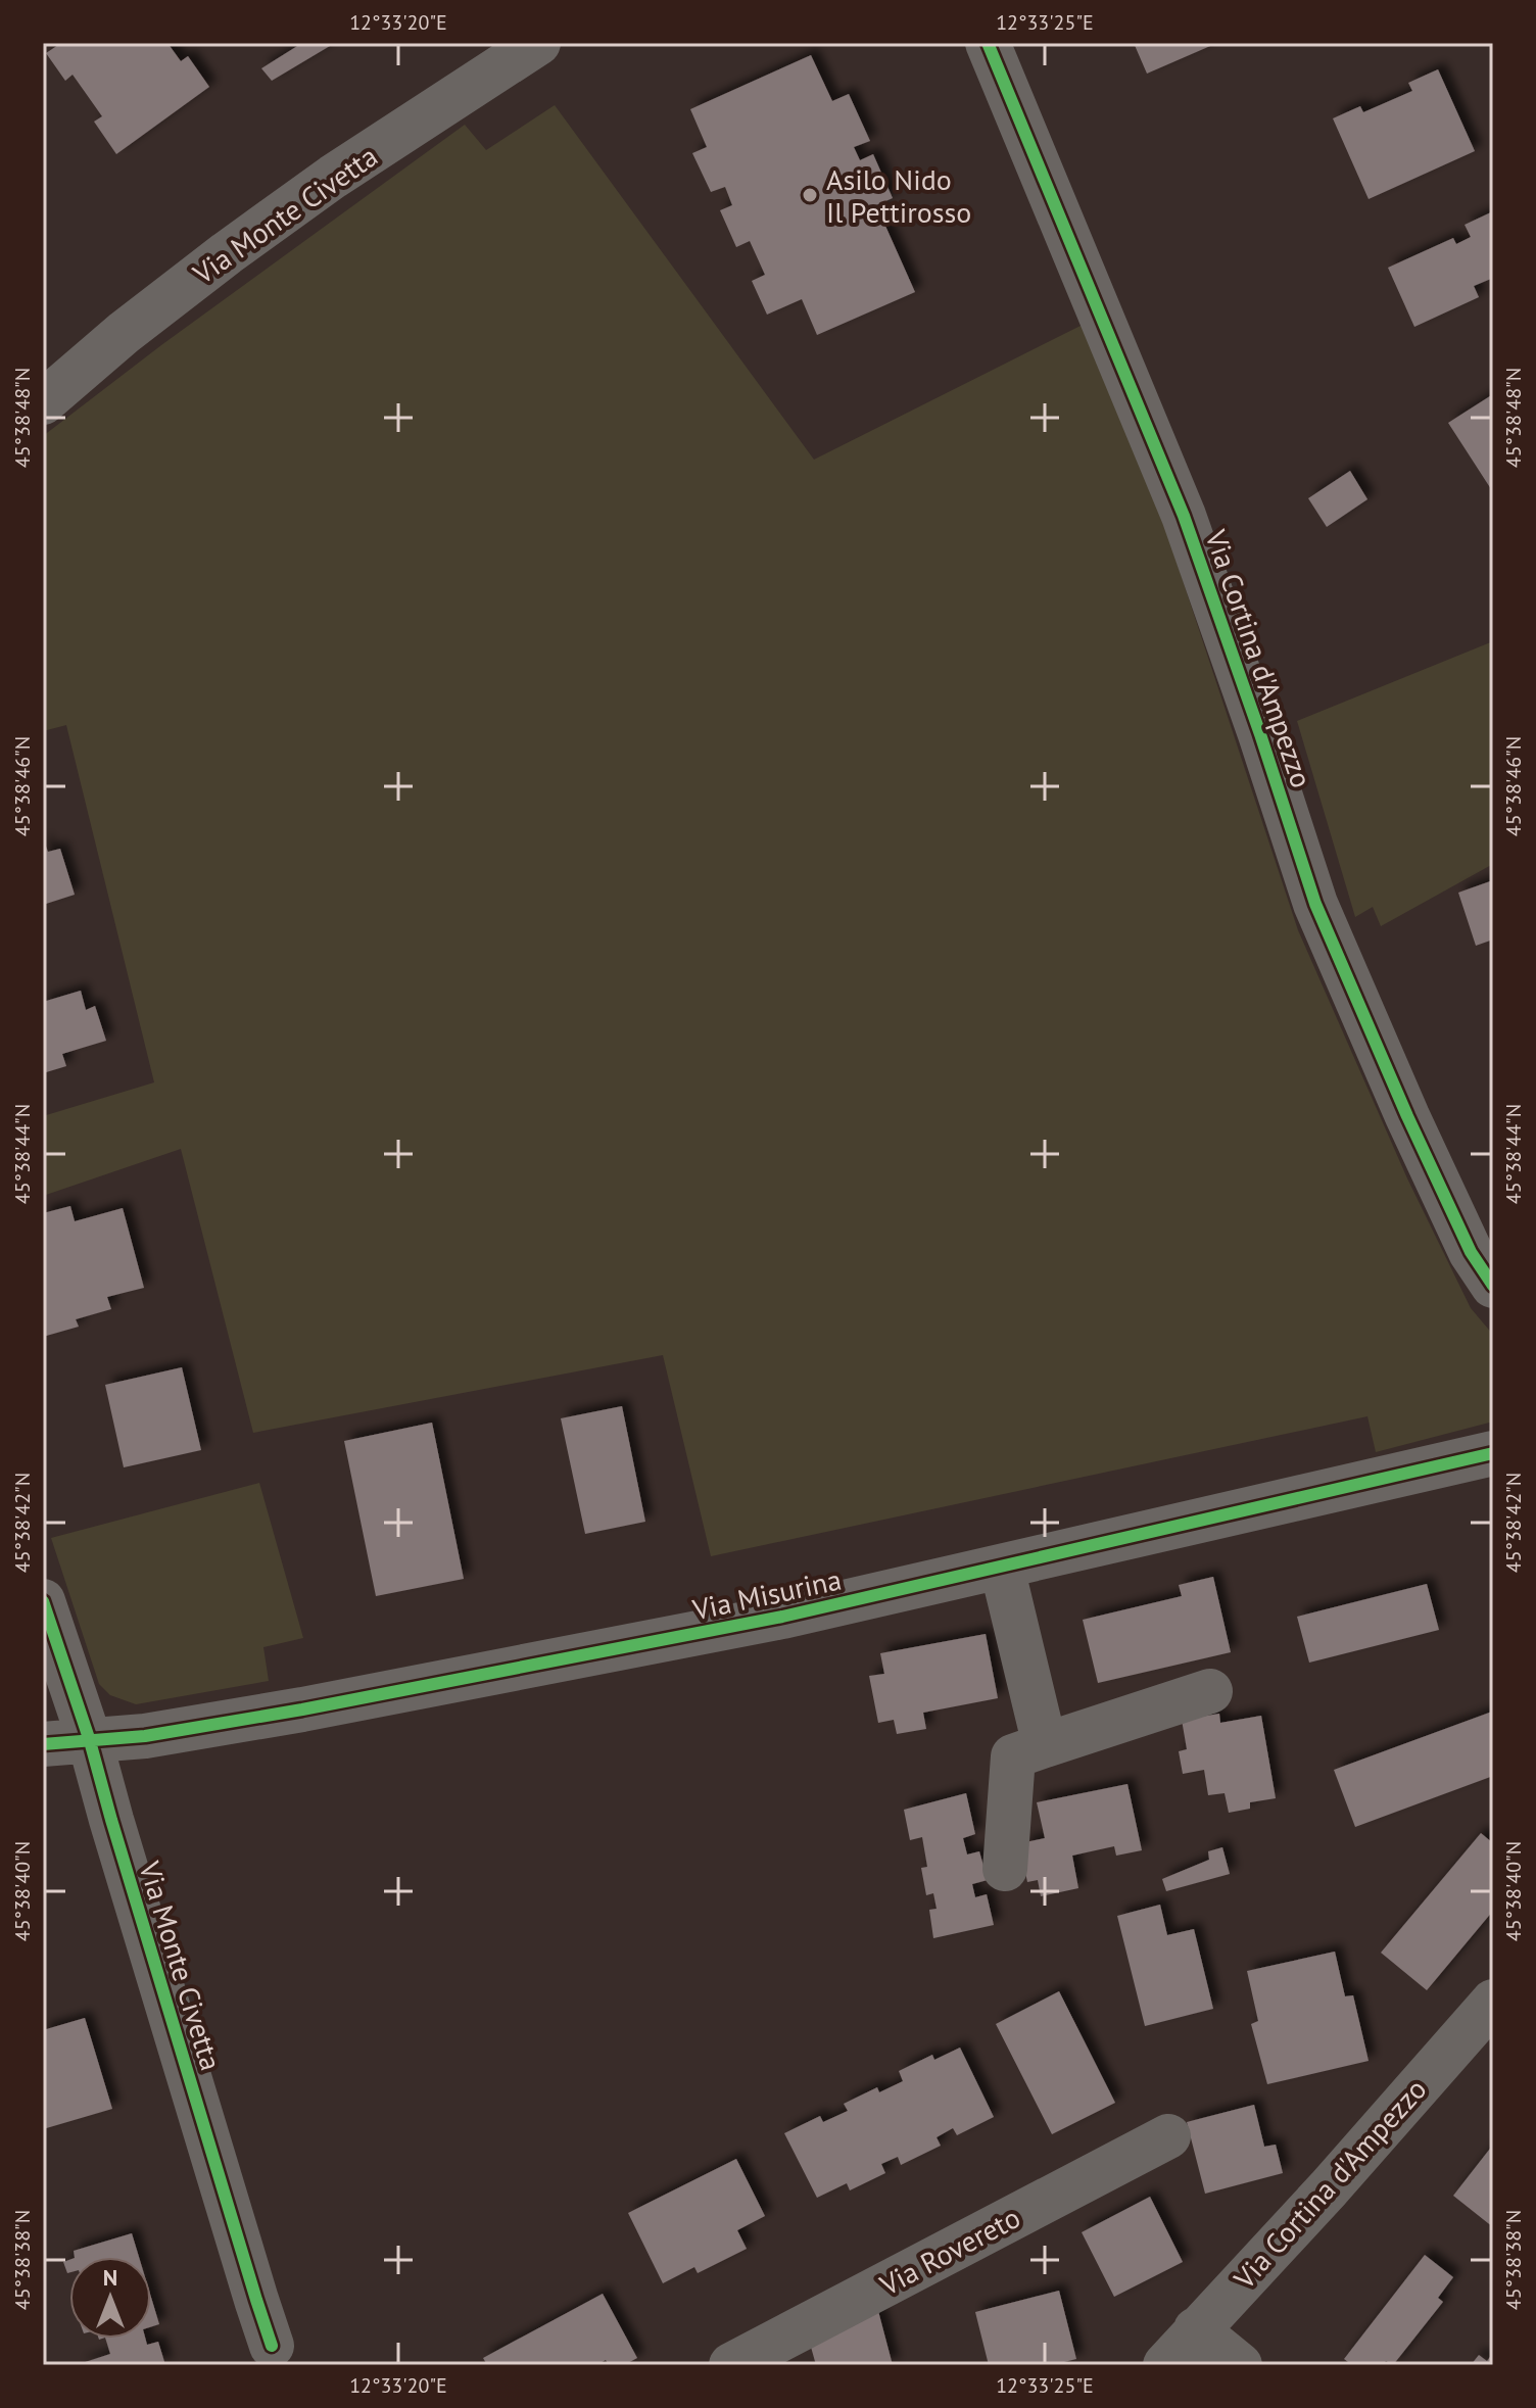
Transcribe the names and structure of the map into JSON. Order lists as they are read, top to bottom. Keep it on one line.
{"streets":{"street":["Via Monte Civetta","Via Cortina d'Ampezzo","Via Misurina","Via Rovereto"]},"crossings":[["Via Monte Civetta","Via Misurina"]],"places":["Asilo Nido Il Pettirosso"],"north":"top","coordinates":["12°33'20\"E","12°33'25\"E","45°38'48\"N","45°38'46\"N","45°38'44\"N","45°38'42\"N","45°38'40\"N","45°38'38\"N"]}
